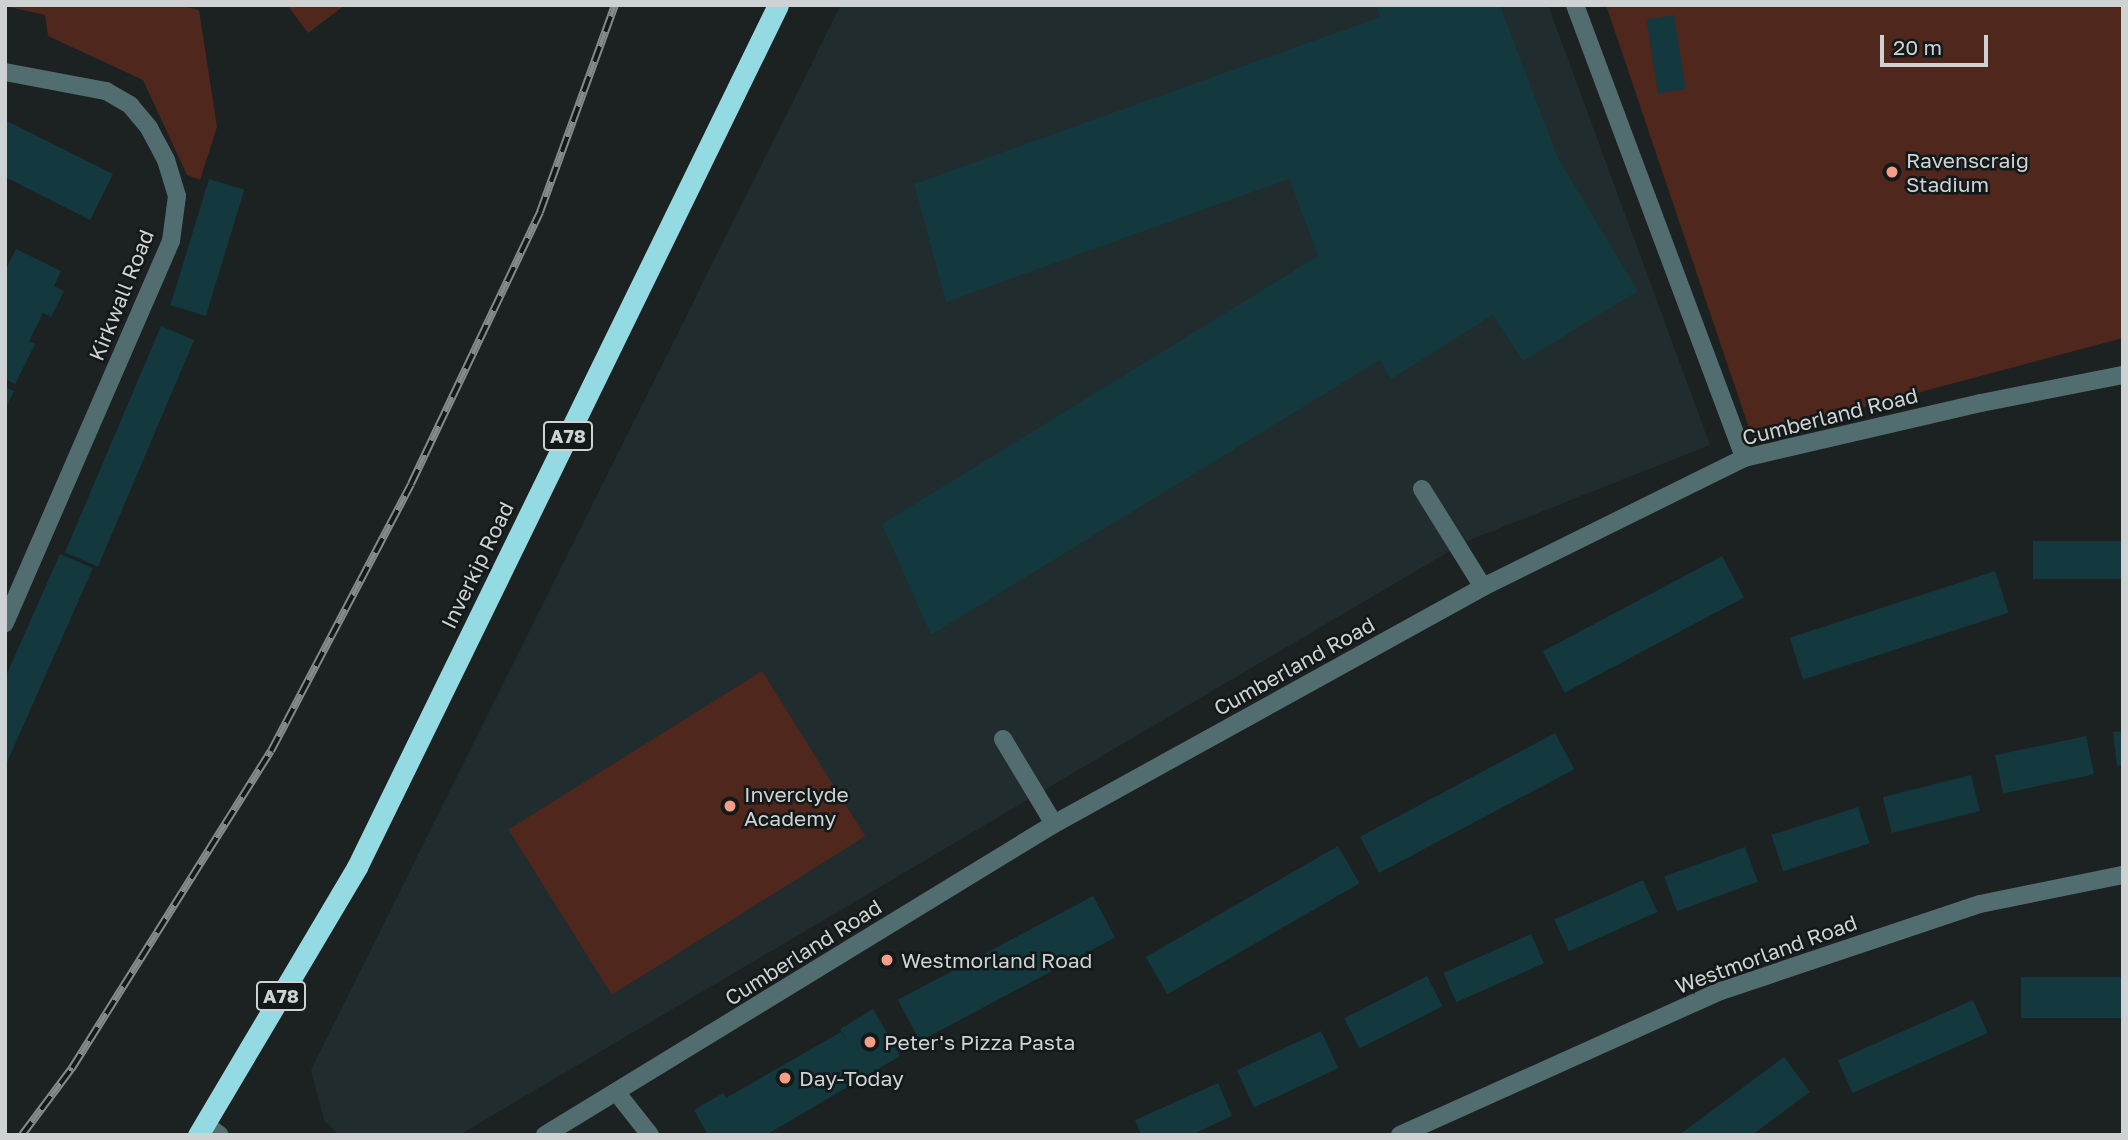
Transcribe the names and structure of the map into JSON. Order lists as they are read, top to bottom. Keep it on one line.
{"streets":{"highway":["A78","Inverkip Road"],"street":["Kirkwall Road","Cumberland Road","Westmorland Road"]},"places":["Ravenscraig Stadium","Inverclyde Academy","Westmorland Road","Peter's Pizza Pasta","Day-Today"],"scale_bar":"20 m"}
